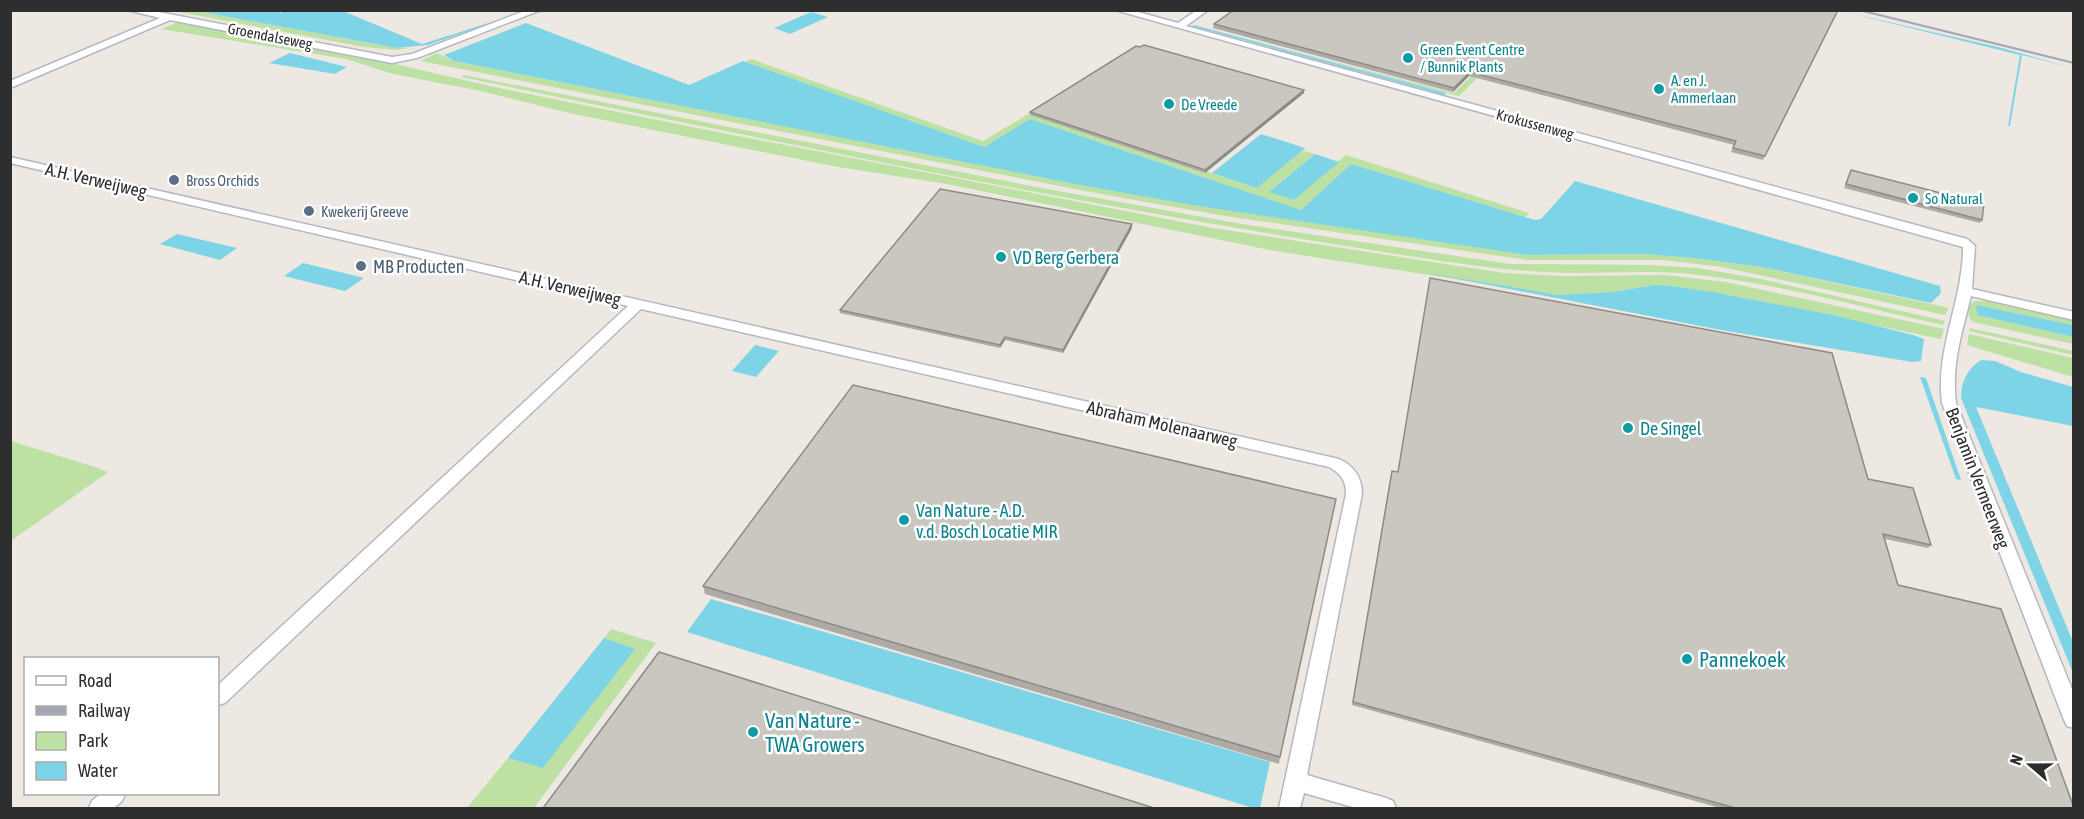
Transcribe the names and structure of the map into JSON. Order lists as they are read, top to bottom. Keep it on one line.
{"streets":{"street":["Groendalseweg","Krokussenweg","A.H. Verweijweg","Abraham Molenaarweg","Benjamin Vermeerweg"]},"crossings":[["Krokussenweg","Benjamin Vermeerweg"],["A.H. Verweijweg","Abraham Molenaarweg"]],"places":["Green Event Centre / Bunnik Plants","A. en J. Ammerlaan","De Vreede","Bross Orchids","So Natural","Kwekerij Greeve","VD Berg Gerbera","MB Producten","De Singel","Van Nature - A.D. v.d. Bosch Locatie MIR","Pannekoek","Van Nature - TWA Growers"],"legend":["Road","Railway","Park","Water"],"north":"left"}
